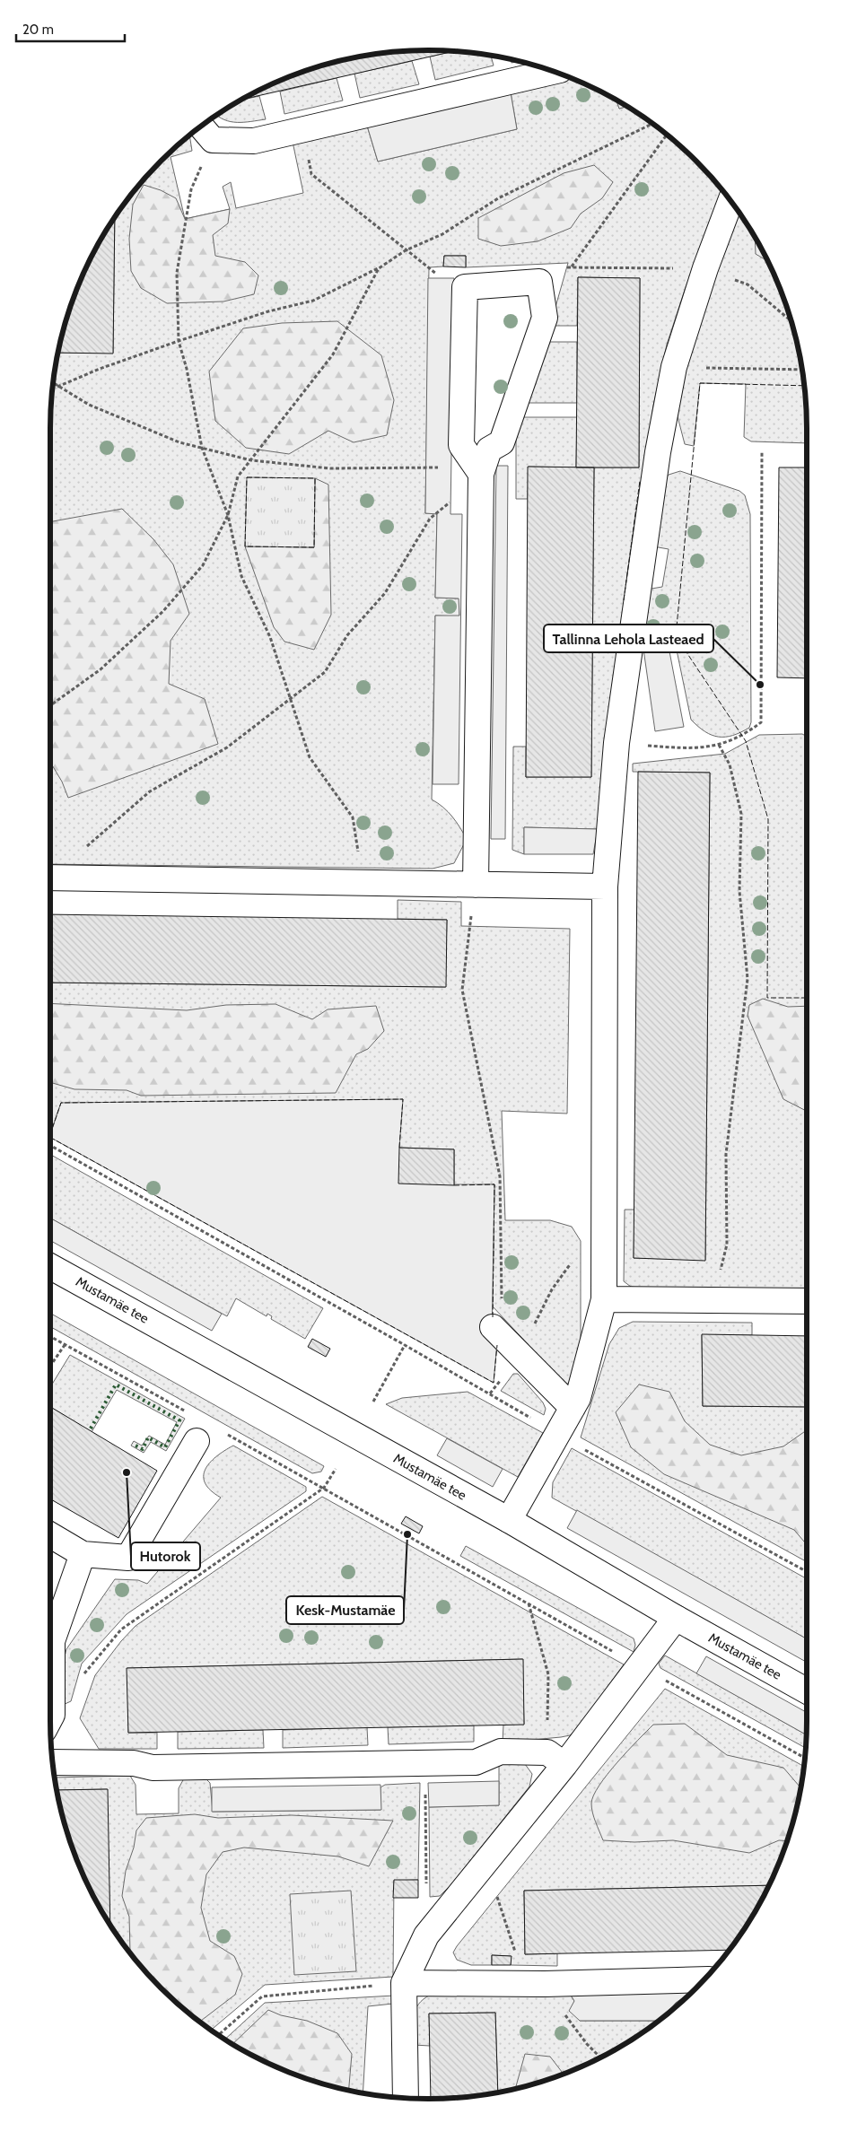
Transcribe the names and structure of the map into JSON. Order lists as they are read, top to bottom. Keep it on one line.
{"streets":{"street":["Mustamäe tee"]},"places":["Tallinna Lehola Lasteaed","Hutorok","Kesk-Mustamäe"],"scale_bar":"20 m"}
